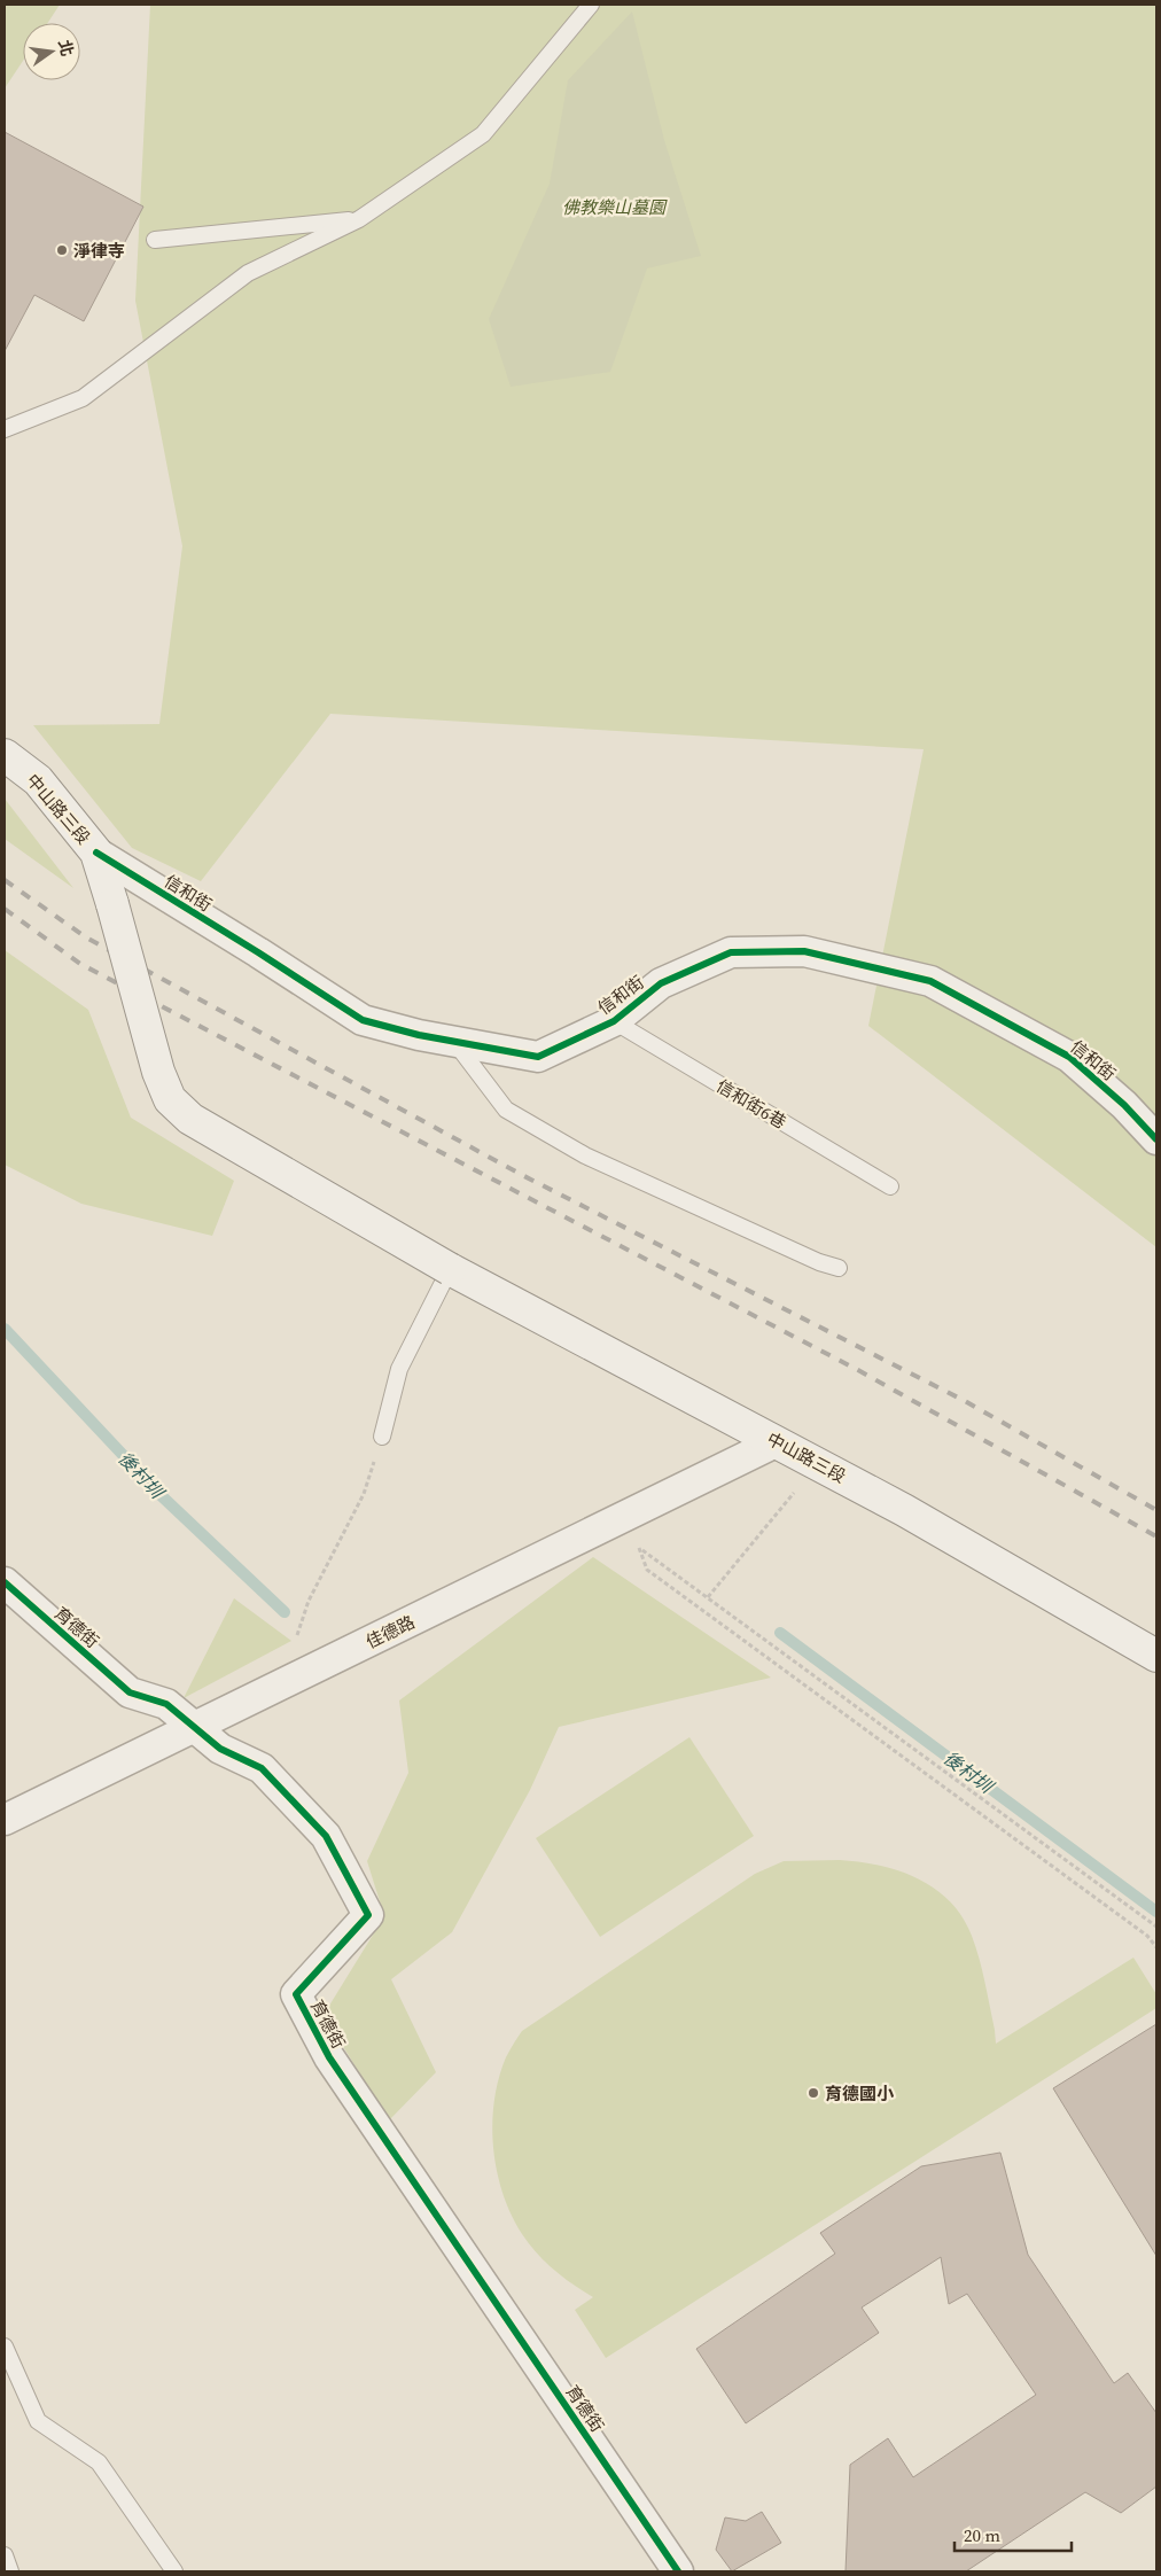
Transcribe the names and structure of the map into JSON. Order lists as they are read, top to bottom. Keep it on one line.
{"streets":{"main road":["中山路三段"],"street":["信和街","育德街","佳德路"],"lane":["信和街6巷"]},"crossings":[["中山路三段","信和街"],["中山路三段","佳德路"],["信和街","信和街6巷"],["育德街","佳德路"]],"water":["後村圳"],"parks":["佛教樂山墓園"],"places":["淨律寺","育德國小"],"scale_bar":"20 m","north":"right"}
